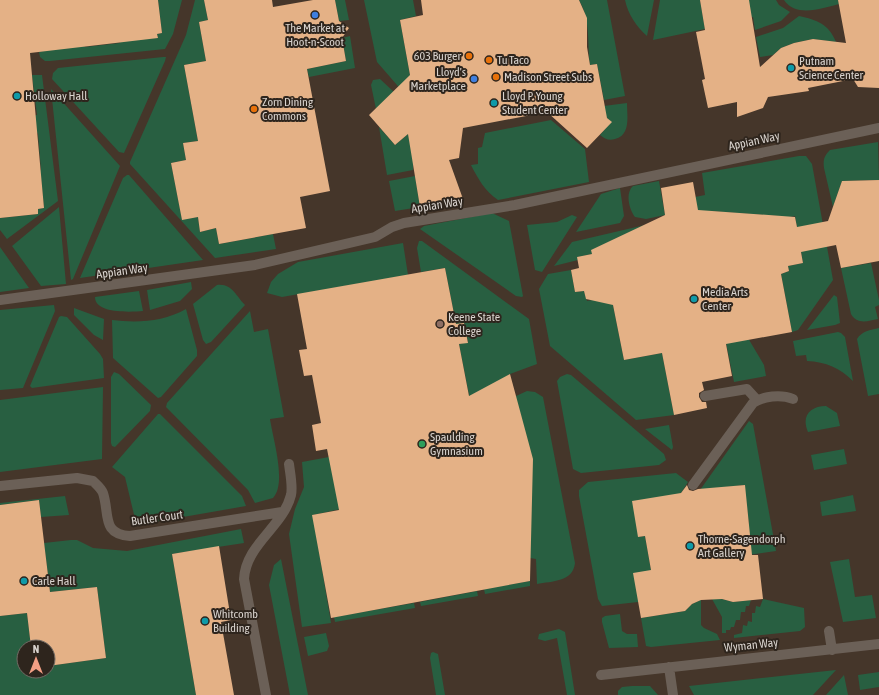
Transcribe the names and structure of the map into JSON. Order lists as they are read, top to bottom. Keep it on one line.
{"streets":{"street":["Appian Way","Butler Court","Wyman Way"]},"places":["The Market at Hoot-n-Scoot","603 Burger","Tu Taco","Putnam Science Center","Madison Street Subs","Lloyd's Marketplace","Holloway Hall","Lloyd P. Young Student Center","Zorn Dining Commons","Media Arts Center","Keene State College","Spaulding Gymnasium","Thorne-Sagendorph Art Gallery","Carle Hall","Whitcomb Building"],"north":"top"}
